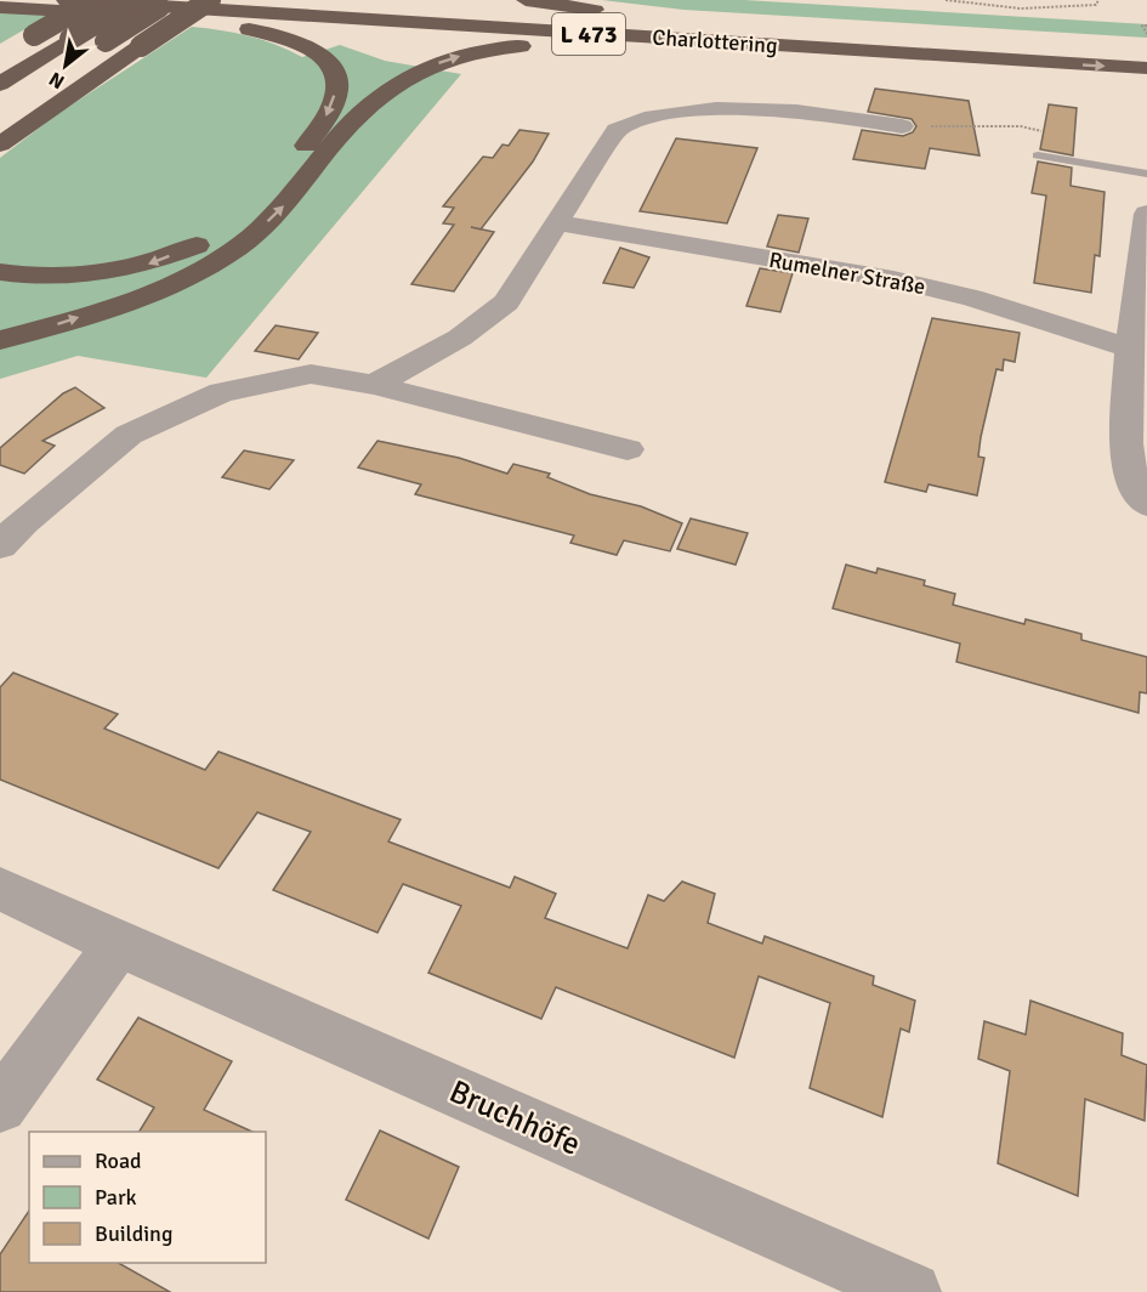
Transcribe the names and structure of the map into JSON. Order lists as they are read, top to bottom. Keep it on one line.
{"streets":{"highway":["L 473","Charlottering"],"street":["Rumelner Straße","Bruchhöfe"]},"legend":["Road","Park","Building"],"north":"bottom left"}
